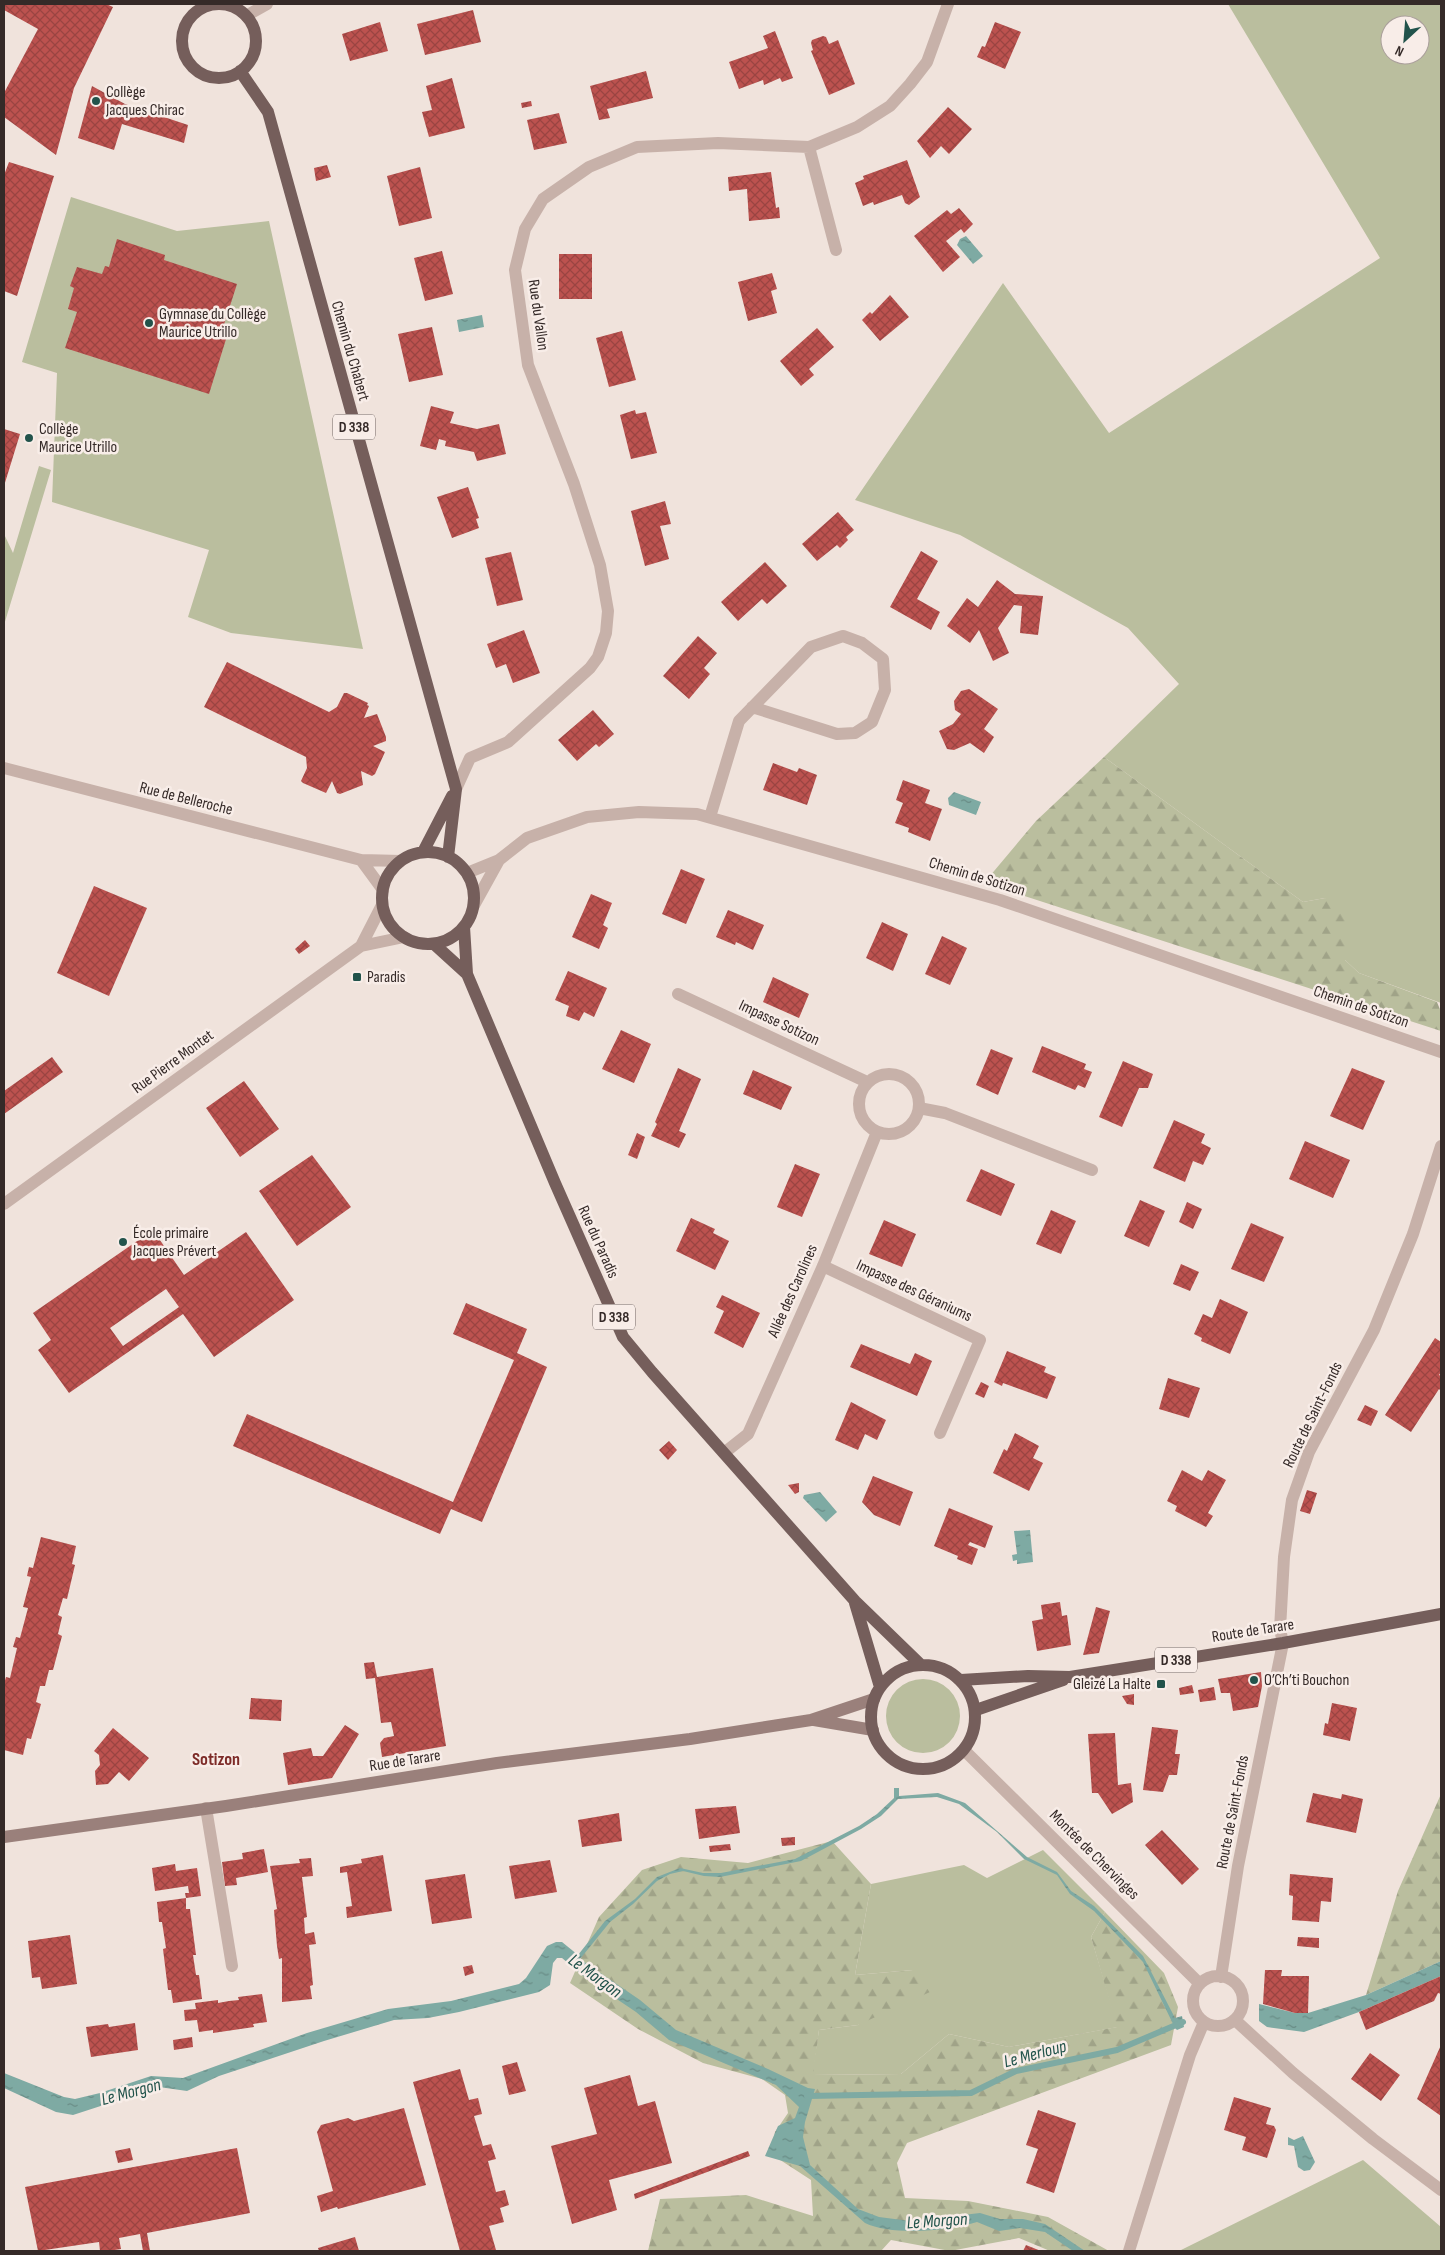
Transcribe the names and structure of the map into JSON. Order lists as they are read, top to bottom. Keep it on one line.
{"streets":{"main road":["Chemin du Chabert","D 338","Rue du Paradis","Route de Tarare","Rue de Tarare"],"street":["Rue du Vallon","Rue de Belleroche","Chemin de Sotizon","Impasse Sotizon","Rue Pierre Montet","Allée des Carolines","Impasse des Géraniums","Route de Saint-Fonds","Montée de Chervinges"]},"crossings":[["Rue du Vallon","Chemin du Chabert"],["Chemin du Chabert","Rue de Belleroche"],["Chemin du Chabert","Chemin de Sotizon"],["Chemin du Chabert","Rue Pierre Montet"],["Chemin du Chabert","Rue du Paradis"],["Rue de Belleroche","Chemin de Sotizon"],["Rue de Belleroche","Rue Pierre Montet"],["Rue de Belleroche","Rue du Paradis"],["Chemin de Sotizon","Rue Pierre Montet"],["Chemin de Sotizon","Rue du Paradis"],["Impasse Sotizon","Allée des Carolines"],["Rue Pierre Montet","Rue du Paradis"],["Rue du Paradis","Allée des Carolines"],["Rue du Paradis","Route de Tarare"],["Rue du Paradis","Rue de Tarare"],["Rue du Paradis","Montée de Chervinges"],["Allée des Carolines","Impasse des Géraniums"],["Route de Saint-Fonds","Route de Tarare"],["Route de Saint-Fonds","Montée de Chervinges"],["Route de Tarare","Rue de Tarare"],["Route de Tarare","Montée de Chervinges"],["Rue de Tarare","Montée de Chervinges"]],"districts":["Sotizon"],"water":["Le Morgon","Le Merloup"],"places":{"other":["Collège Jacques Chirac","Gymnase du Collège Maurice Utrillo","Collège Maurice Utrillo","École primaire Jacques Prévert","O’Ch’ti Bouchon"],"transit":["Paradis","Gleizé La Halte"]},"north":"bottom left"}
